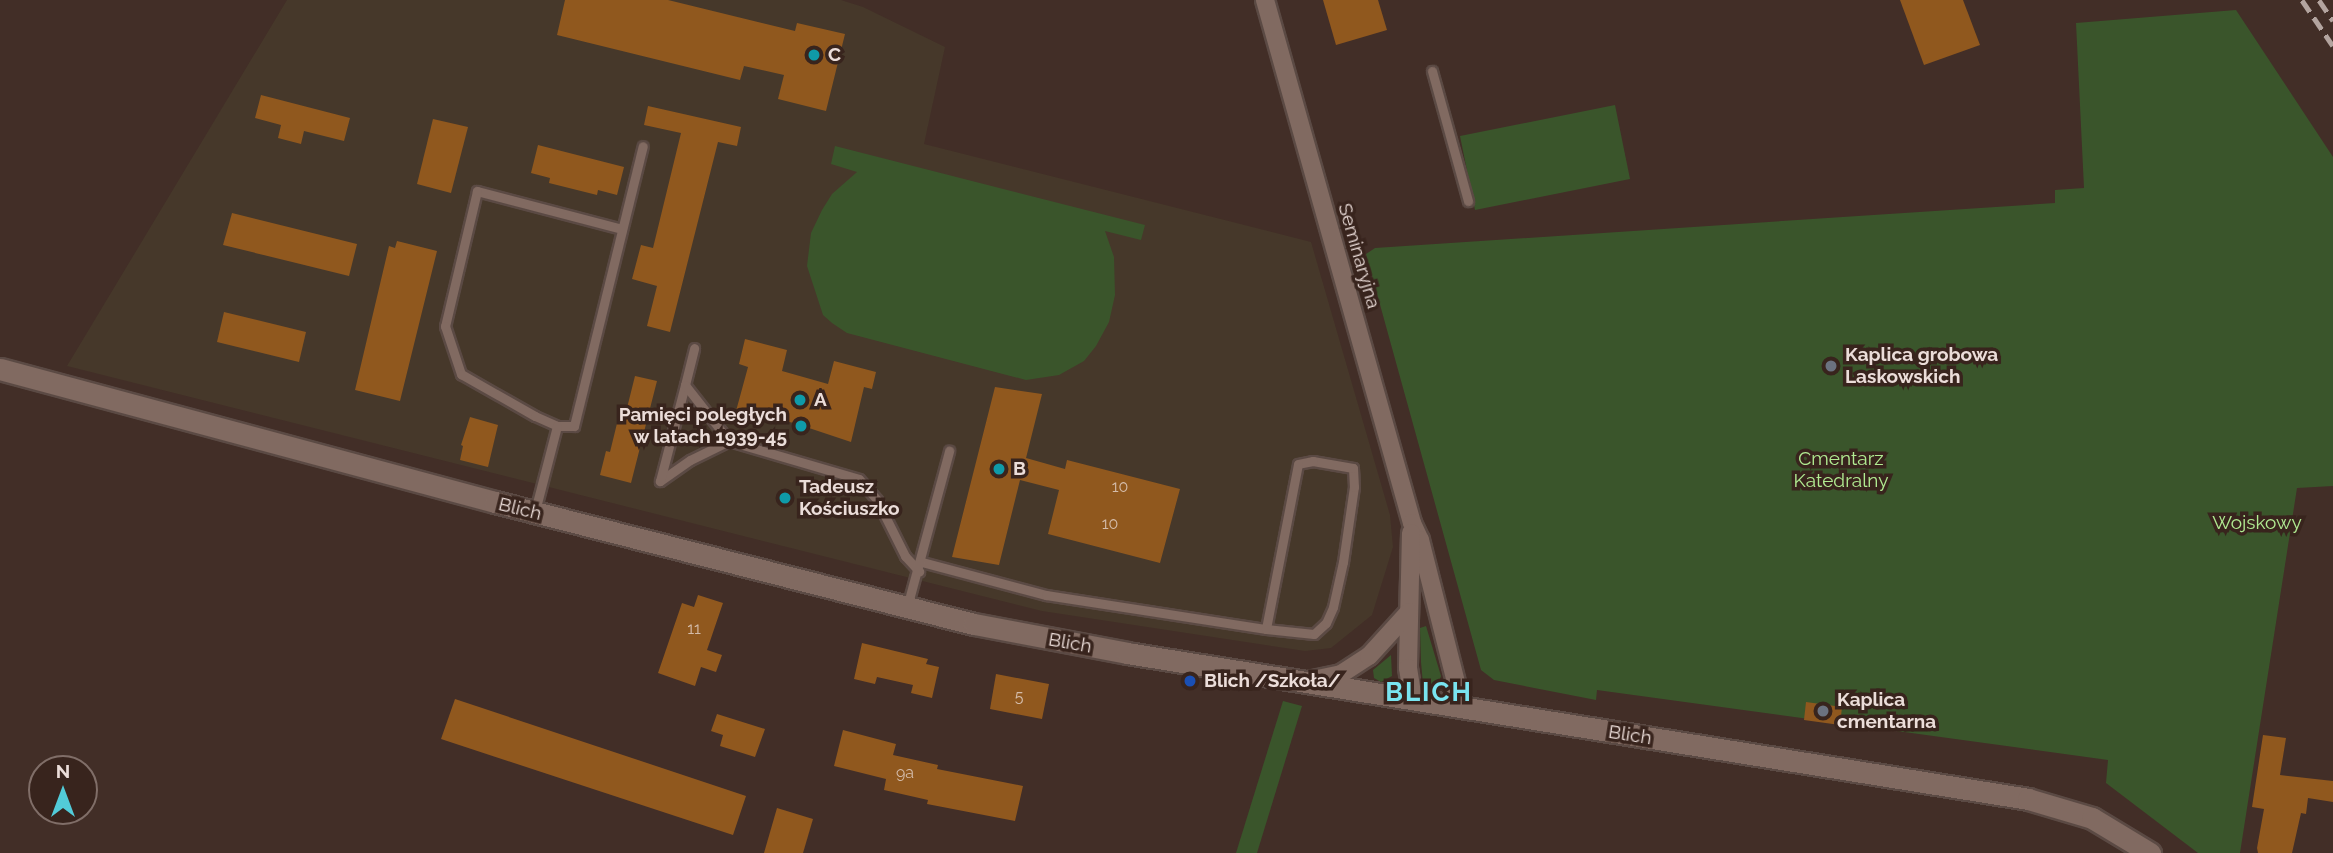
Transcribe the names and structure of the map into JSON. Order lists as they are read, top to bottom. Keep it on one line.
{"streets":{"street":["Seminaryjna","Blich"]},"crossings":[["Seminaryjna","Blich"]],"districts":["BLICH"],"parks":["Cmentarz Katedralny","Wojskowy"],"places":["C","Kaplica grobowa Laskowskich","A","Pamięci poległych w latach 1939-45","B","Tadeusz Kościuszko","Blich /Szkoła/","Kaplica cmentarna"],"house_numbers":["10","10","11","5","9a"],"north":"top"}
